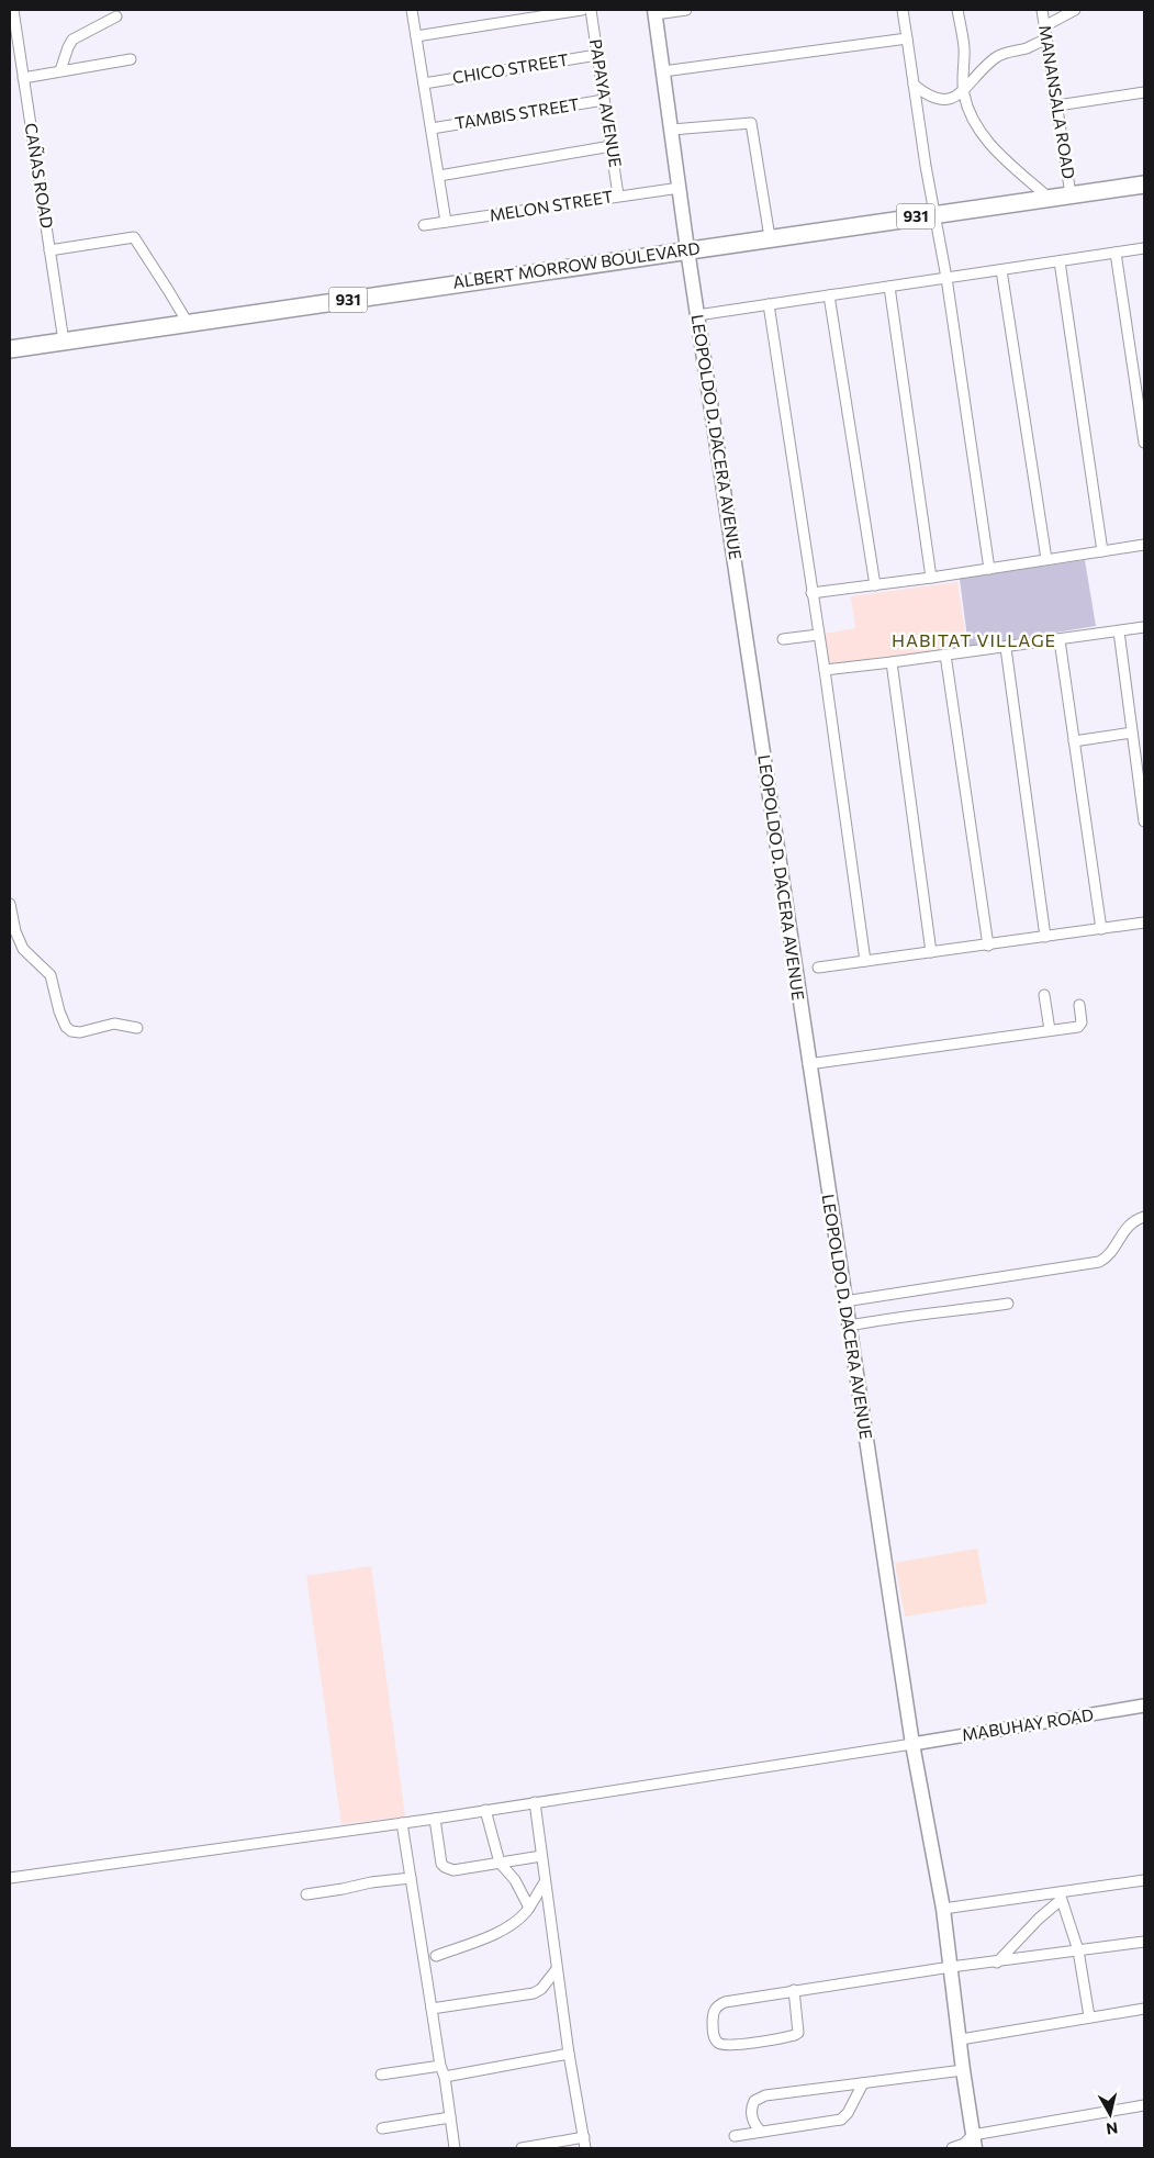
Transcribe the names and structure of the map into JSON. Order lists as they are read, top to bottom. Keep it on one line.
{"streets":{"highway":["931","ALBERT MORROW BOULEVARD"],"main road":["LEOPOLDO D. DACERA AVENUE"],"street":["CHICO STREET","MANANSALA ROAD","PAPAYA AVENUE","TAMBIS STREET","CAÑAS ROAD","MELON STREET","MABUHAY ROAD"]},"crossings":[["CHICO STREET","PAPAYA AVENUE"],["MANANSALA ROAD","ALBERT MORROW BOULEVARD"],["PAPAYA AVENUE","TAMBIS STREET"],["PAPAYA AVENUE","MELON STREET"],["CAÑAS ROAD","ALBERT MORROW BOULEVARD"],["MELON STREET","LEOPOLDO D. DACERA AVENUE"],["ALBERT MORROW BOULEVARD","LEOPOLDO D. DACERA AVENUE"],["LEOPOLDO D. DACERA AVENUE","MABUHAY ROAD"]],"districts":["HABITAT VILLAGE"],"north":"bottom"}
